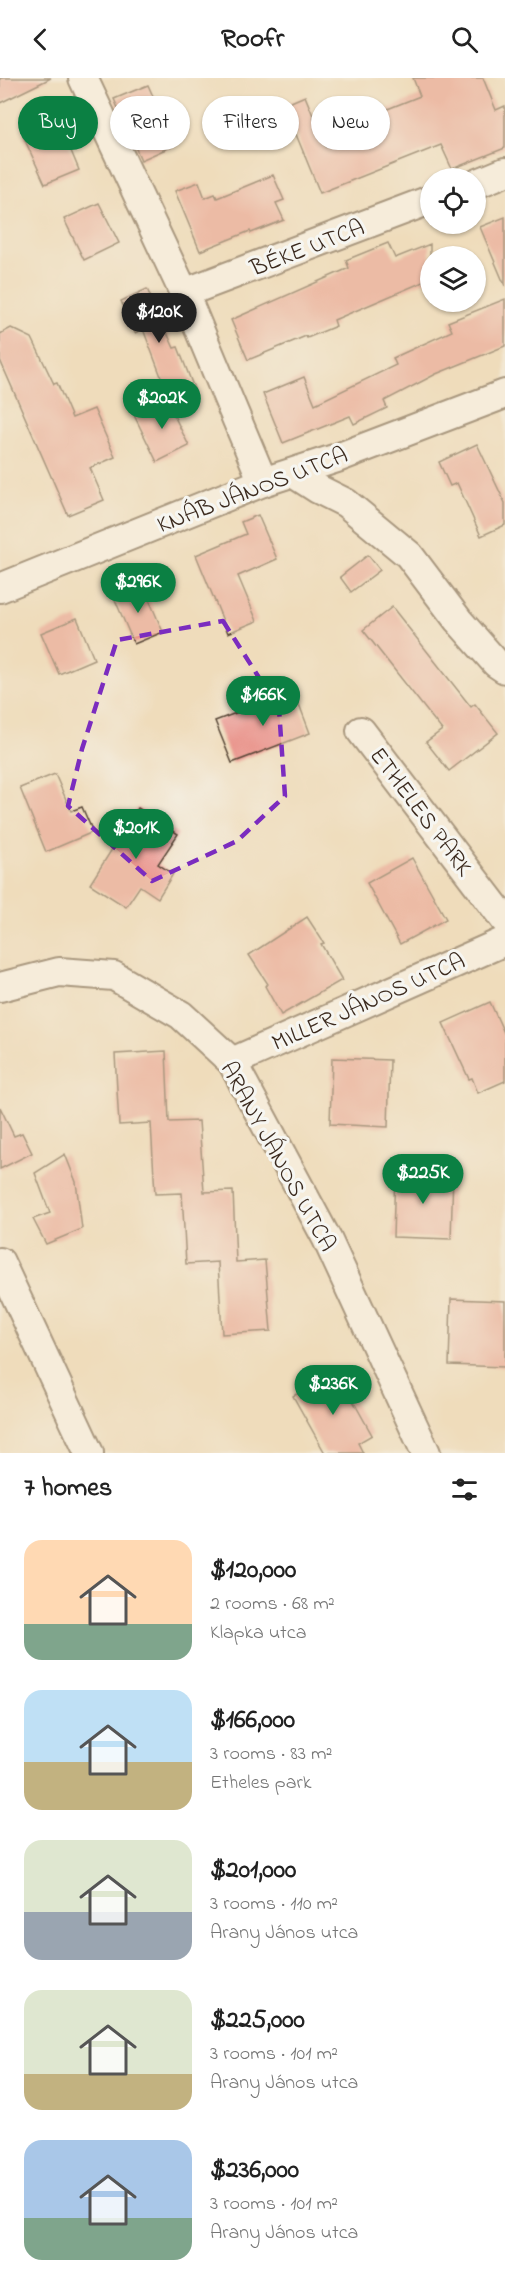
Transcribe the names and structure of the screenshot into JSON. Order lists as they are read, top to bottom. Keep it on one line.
{"streets":{"street":["BÉKE UTCA","KNÁB JÁNOS UTCA","ETHELES PARK","MILLER JÁNOS UTCA","ARANY JÁNOS UTCA"]},"crossings":[["MILLER JÁNOS UTCA","ARANY JÁNOS UTCA"]],"page":{"header":"Roofr","chip":["Buy","Rent","Filters","New"],"price":["$120K","$202K","$296K","$166K","$201K","$225K","$236K"],"heading":"7 homes","list":[{"name":"$120,000","note":"2 rooms · 68 m² · Klapka utca"},{"name":"$166,000","note":"3 rooms · 83 m² · Etheles park"},{"name":"$201,000","note":"3 rooms · 110 m² · Arany János utca"},{"name":"$225,000","note":"3 rooms · 101 m² · Arany János utca"},{"name":"$236,000","note":"3 rooms · 101 m² · Arany János utca"}]}}
